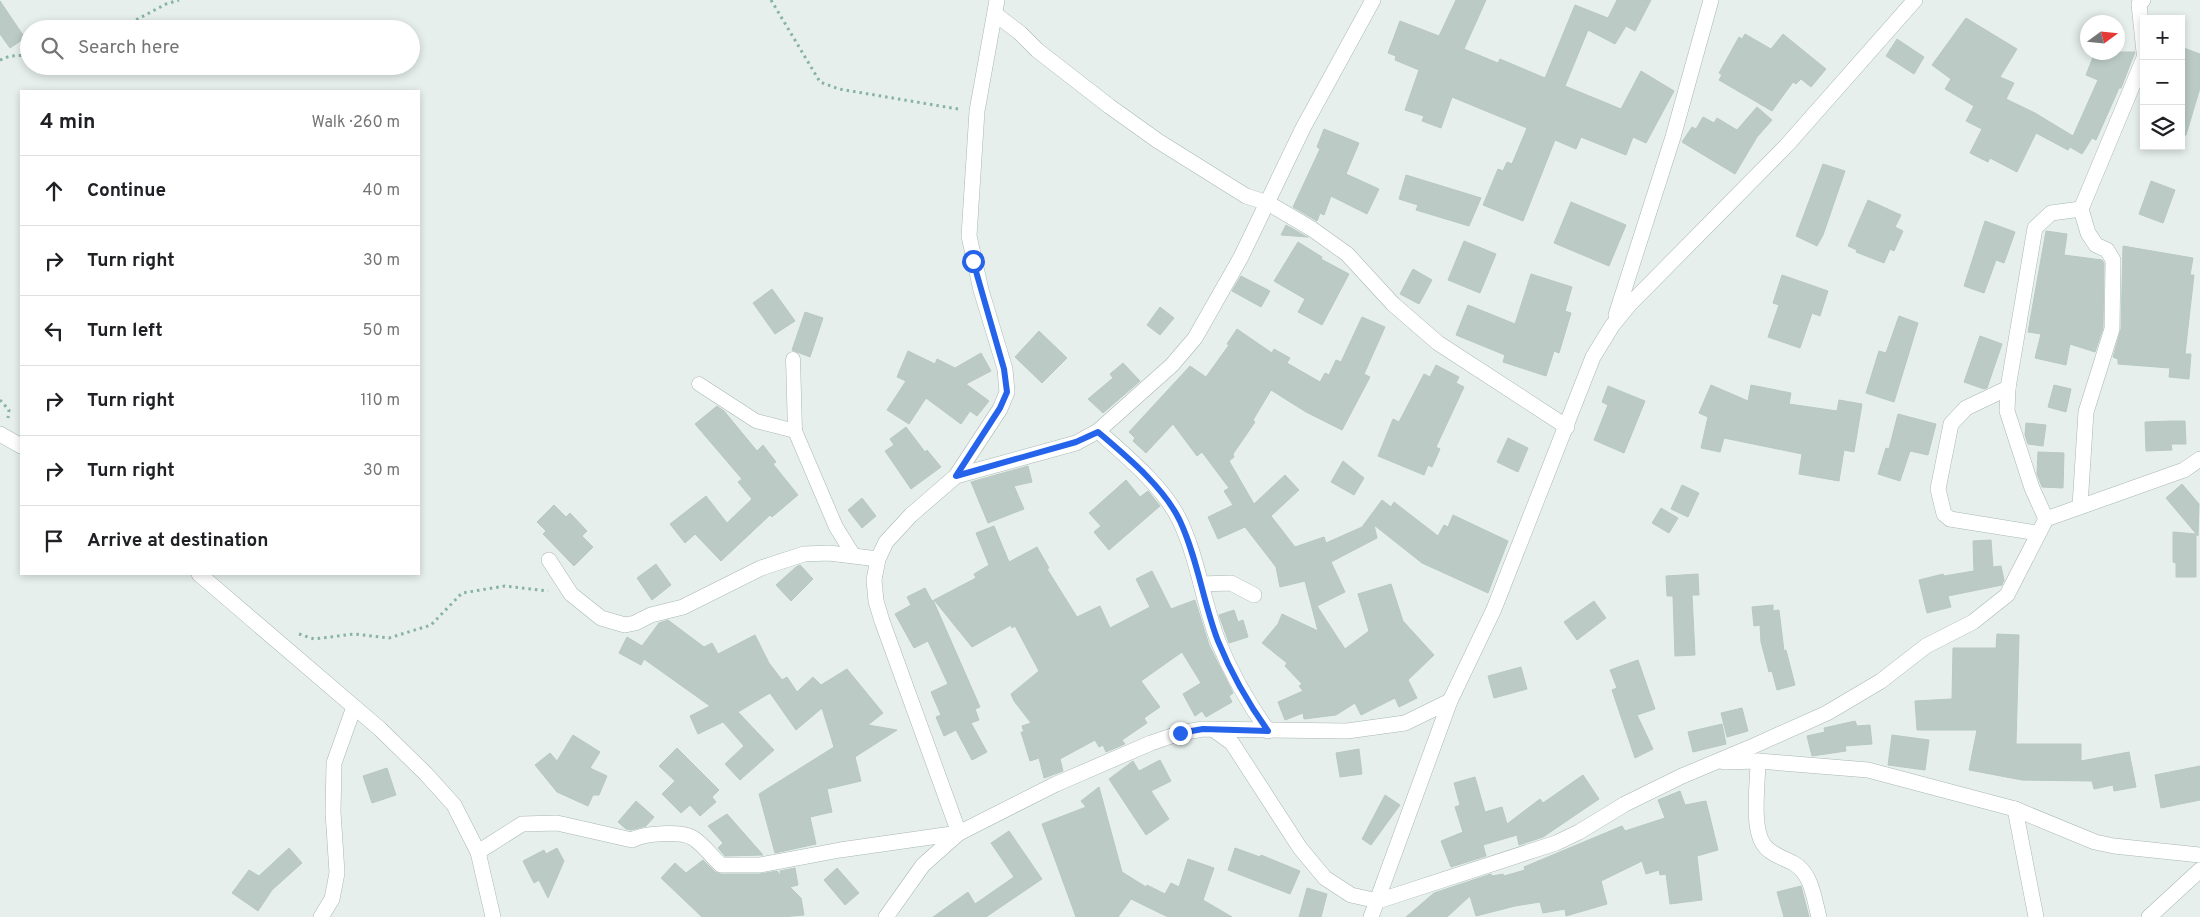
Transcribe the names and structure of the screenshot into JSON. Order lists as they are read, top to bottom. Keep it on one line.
{"north":"right","page":{"map_buttons":["+","−"],"search":"Search here","heading":["4 min","Walk · 260 m"],"list":[["Continue","40 m"],["Turn right","30 m"],["Turn left","50 m"],["Turn right","110 m"],["Turn right","30 m"],"Arrive at destination"]}}
